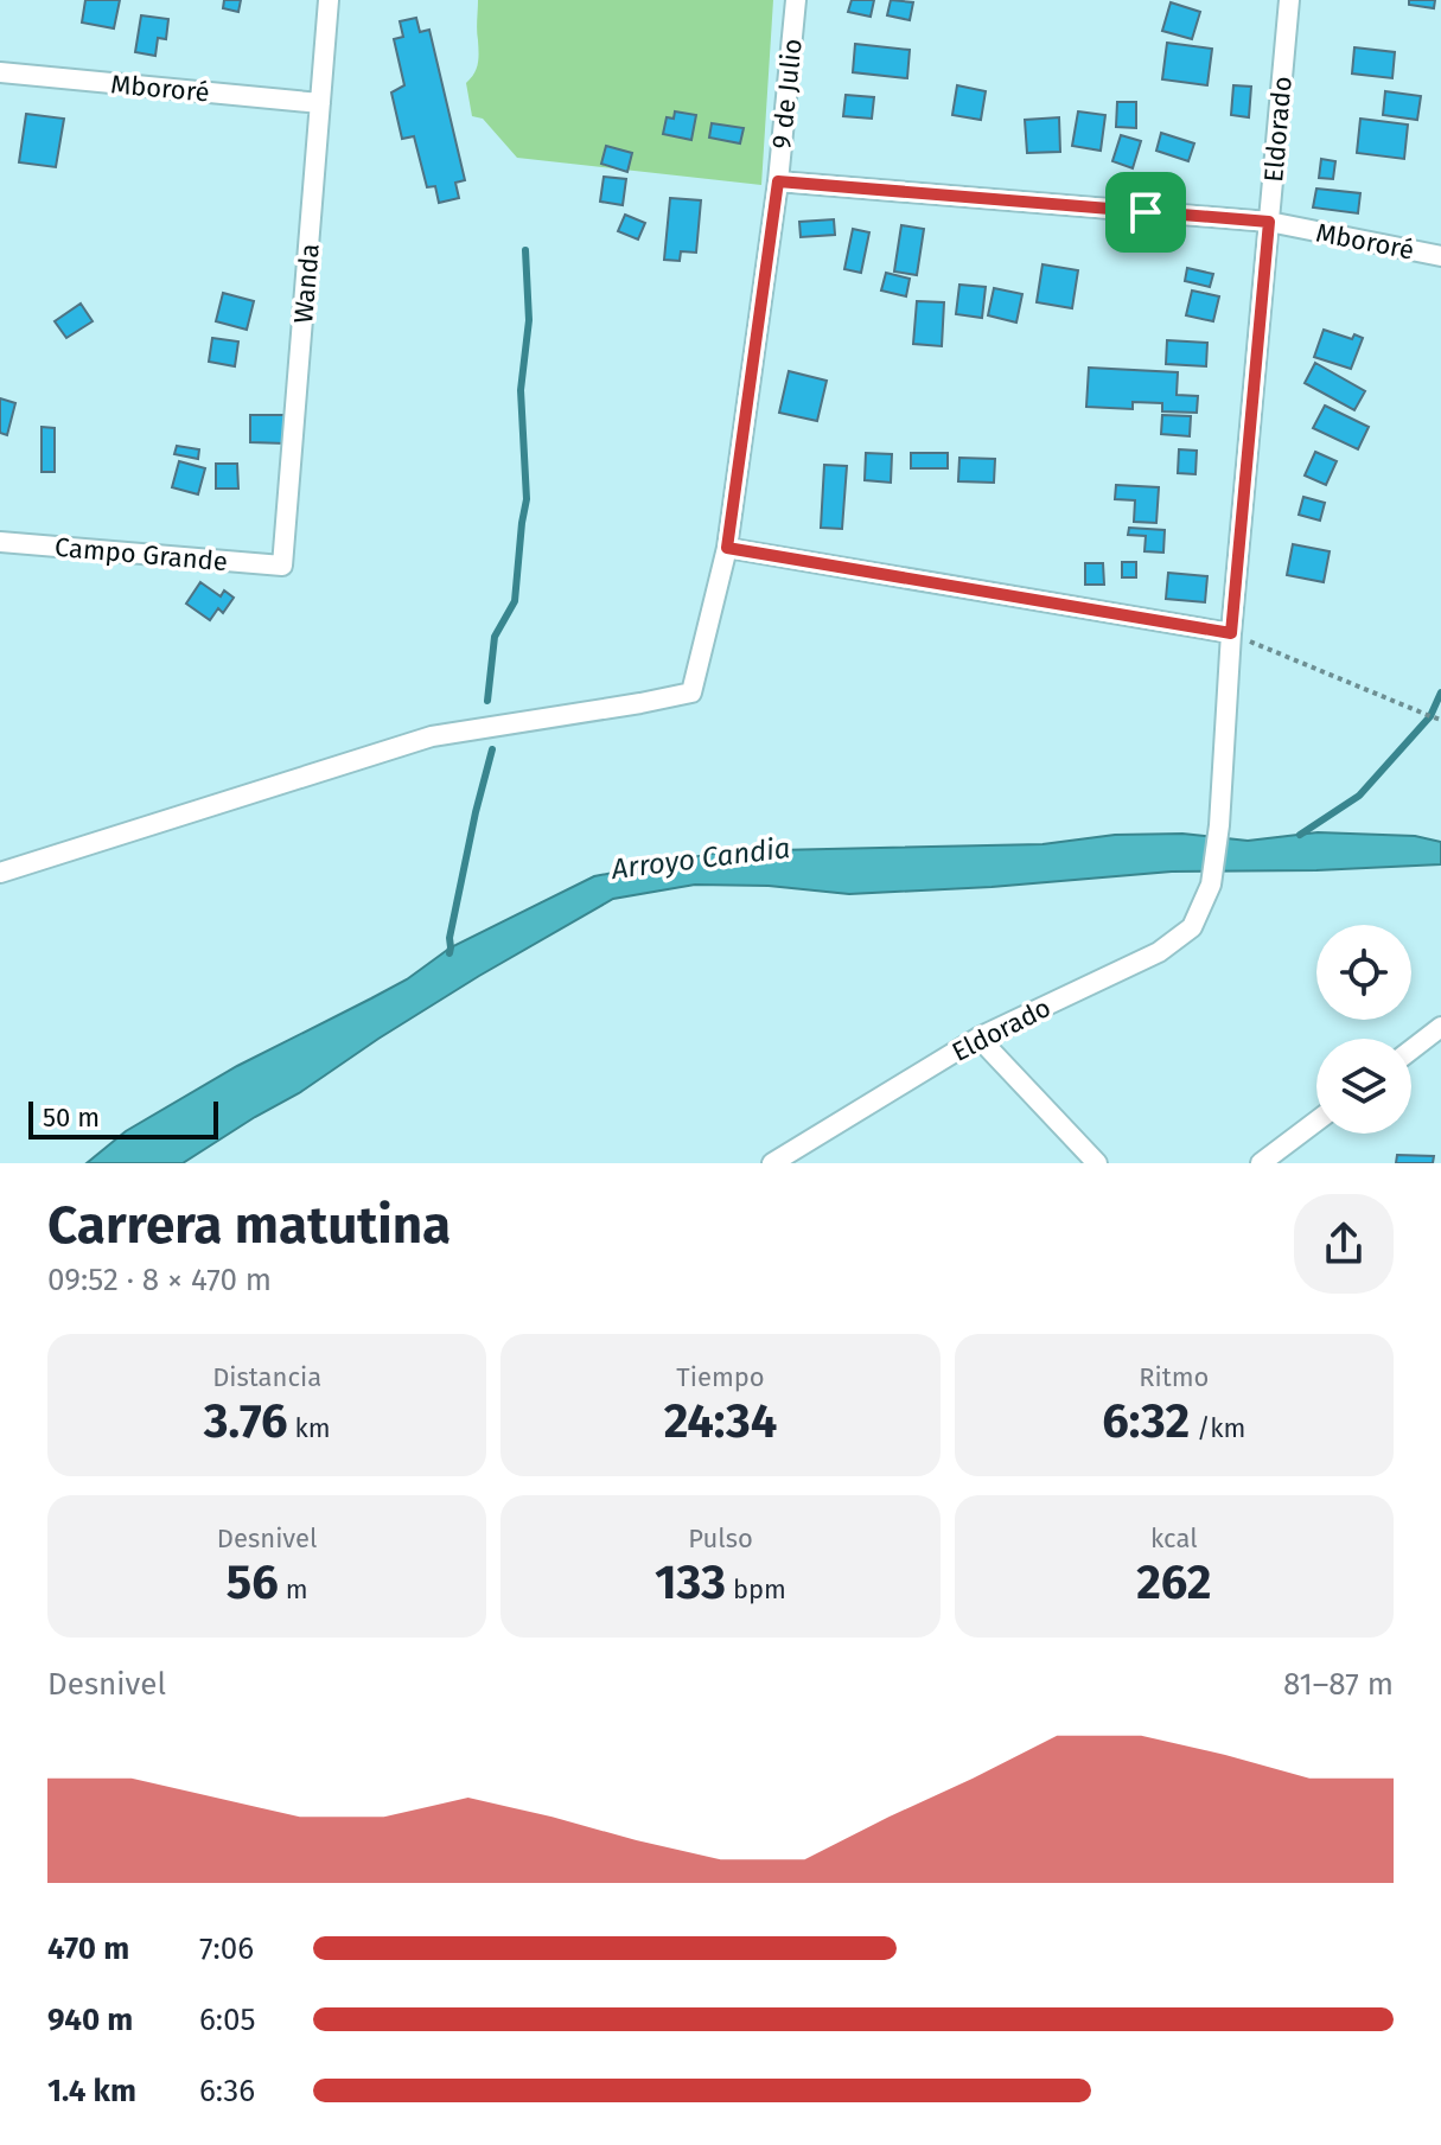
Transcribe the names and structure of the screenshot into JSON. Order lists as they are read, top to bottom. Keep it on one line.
{"streets":{"street":["Mbororé","9 de Julio","Eldorado","Wanda","Campo Grande"]},"crossings":[["Mbororé","9 de Julio"],["Mbororé","Eldorado"],["Mbororé","Wanda"],["Wanda","Campo Grande"]],"water":["Arroyo Candia"],"scale_bar":"50 m","page":{"scale":"50 m","heading":["Carrera matutina","09:52 · 8 × 470 m"],"stats":[["Distancia","3.76 km"],["Tiempo","24:34"],["Ritmo","6:32 /km"],["Desnivel","56 m"],["Pulso","133 bpm"],["kcal","262"]],"chart":["Desnivel","81–87 m"],"list":[{"name":"470 m","note":"7:06"},{"name":"940 m","note":"6:05"},{"name":"1.4 km","note":"6:36"}]}}
